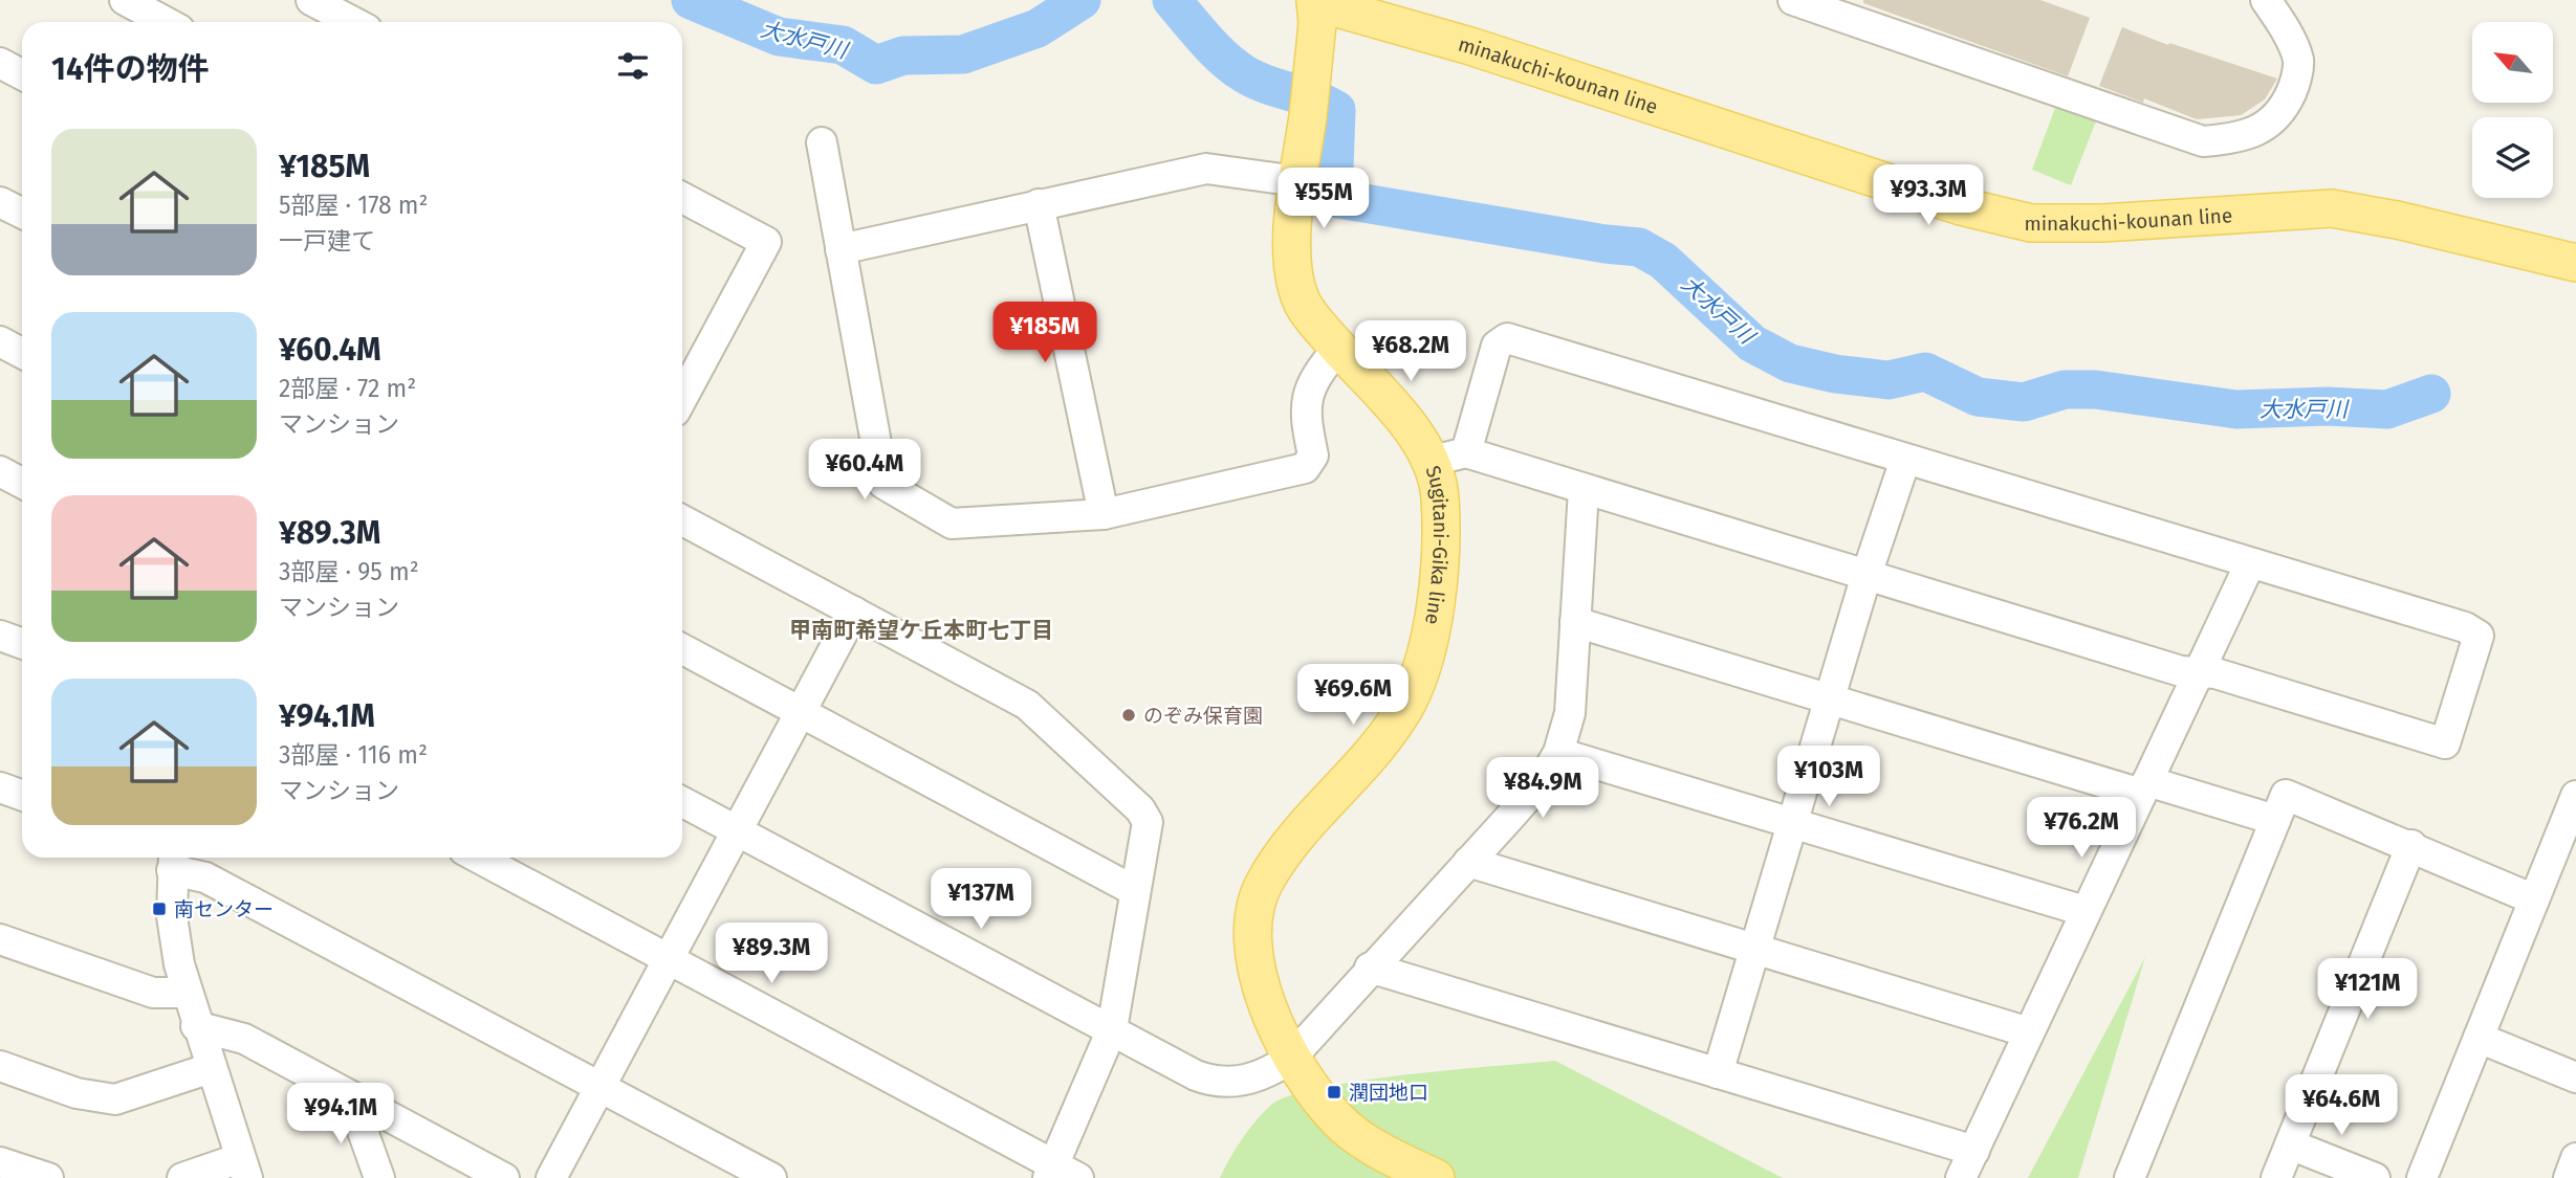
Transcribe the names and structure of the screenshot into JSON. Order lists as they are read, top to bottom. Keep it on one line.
{"streets":{"main road":["minakuchi-kounan line","Sugitani-Gika line"]},"crossings":[["minakuchi-kounan line","Sugitani-Gika line"]],"districts":["甲南町希望ケ丘本町七丁目"],"water":["大水戸川"],"places":{"other":["のぞみ保育園"],"transit":["南センター","潤団地口"]},"north":"top left","page":{"heading":"14件の物件","list":[{"name":"¥185M","note":"5部屋 · 178 m² · 一戸建て"},{"name":"¥60.4M","note":"2部屋 · 72 m² · マンション"},{"name":"¥89.3M","note":"3部屋 · 95 m² · マンション"},{"name":"¥94.1M","note":"3部屋 · 116 m² · マンション"}],"price":["¥93.3M","¥55M","¥185M","¥68.2M","¥60.4M","¥69.6M","¥103M","¥84.9M","¥76.2M","¥137M","¥89.3M","¥121M","¥64.6M","¥94.1M"]}}
